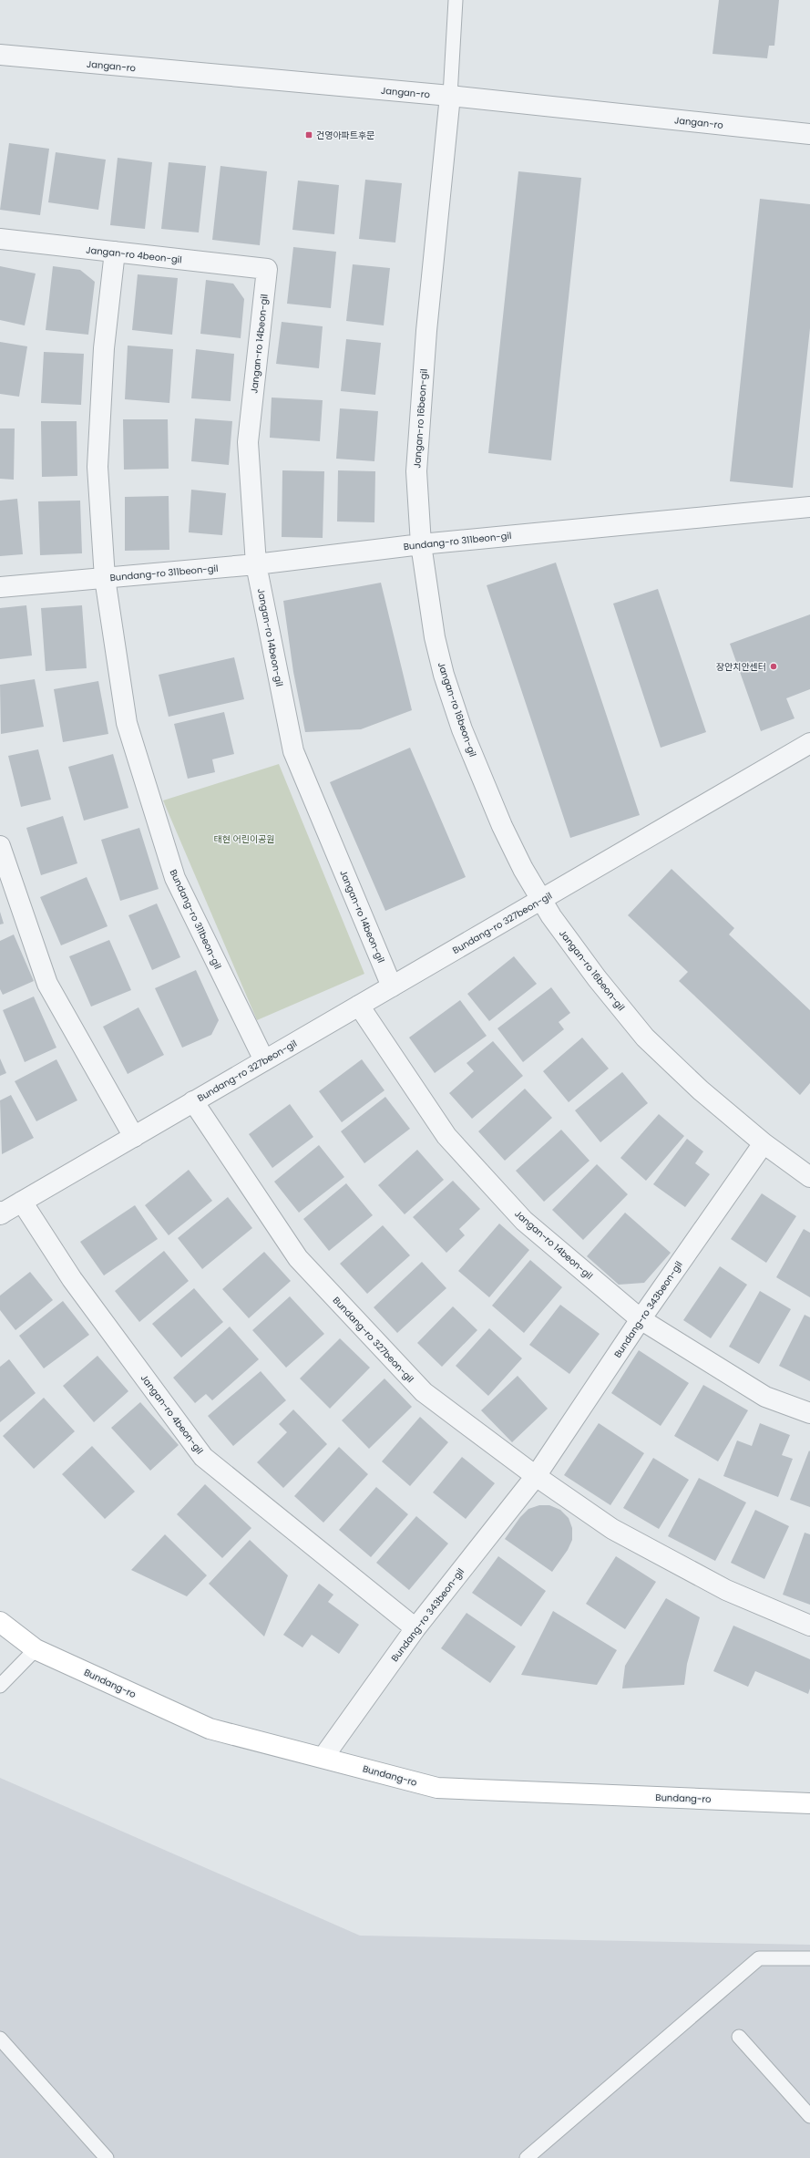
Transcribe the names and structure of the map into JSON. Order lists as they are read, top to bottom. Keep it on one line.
{"streets":{"main road":["Bundang-ro"],"street":["Jangan-ro","Jangan-ro 4beon-gil","Jangan-ro 14beon-gil","Jangan-ro 16beon-gil","Bundang-ro 311beon-gil","Bundang-ro 327beon-gil","Bundang-ro 343beon-gil"]},"crossings":[["Jangan-ro","Jangan-ro 16beon-gil"],["Jangan-ro 4beon-gil","Jangan-ro 14beon-gil"],["Jangan-ro 4beon-gil","Bundang-ro 311beon-gil"],["Jangan-ro 4beon-gil","Bundang-ro 327beon-gil"],["Jangan-ro 4beon-gil","Bundang-ro 343beon-gil"],["Jangan-ro 14beon-gil","Bundang-ro 311beon-gil"],["Jangan-ro 14beon-gil","Bundang-ro 327beon-gil"],["Jangan-ro 14beon-gil","Bundang-ro 343beon-gil"],["Jangan-ro 16beon-gil","Bundang-ro 311beon-gil"],["Jangan-ro 16beon-gil","Bundang-ro 327beon-gil"],["Jangan-ro 16beon-gil","Bundang-ro 343beon-gil"],["Bundang-ro 311beon-gil","Bundang-ro 327beon-gil"],["Bundang-ro 327beon-gil","Bundang-ro 343beon-gil"],["Bundang-ro 343beon-gil","Bundang-ro"]],"parks":["태현 어린이공원"],"places":{"transit":["건영아파트후문"],"other":["장안치안센터"]}}
